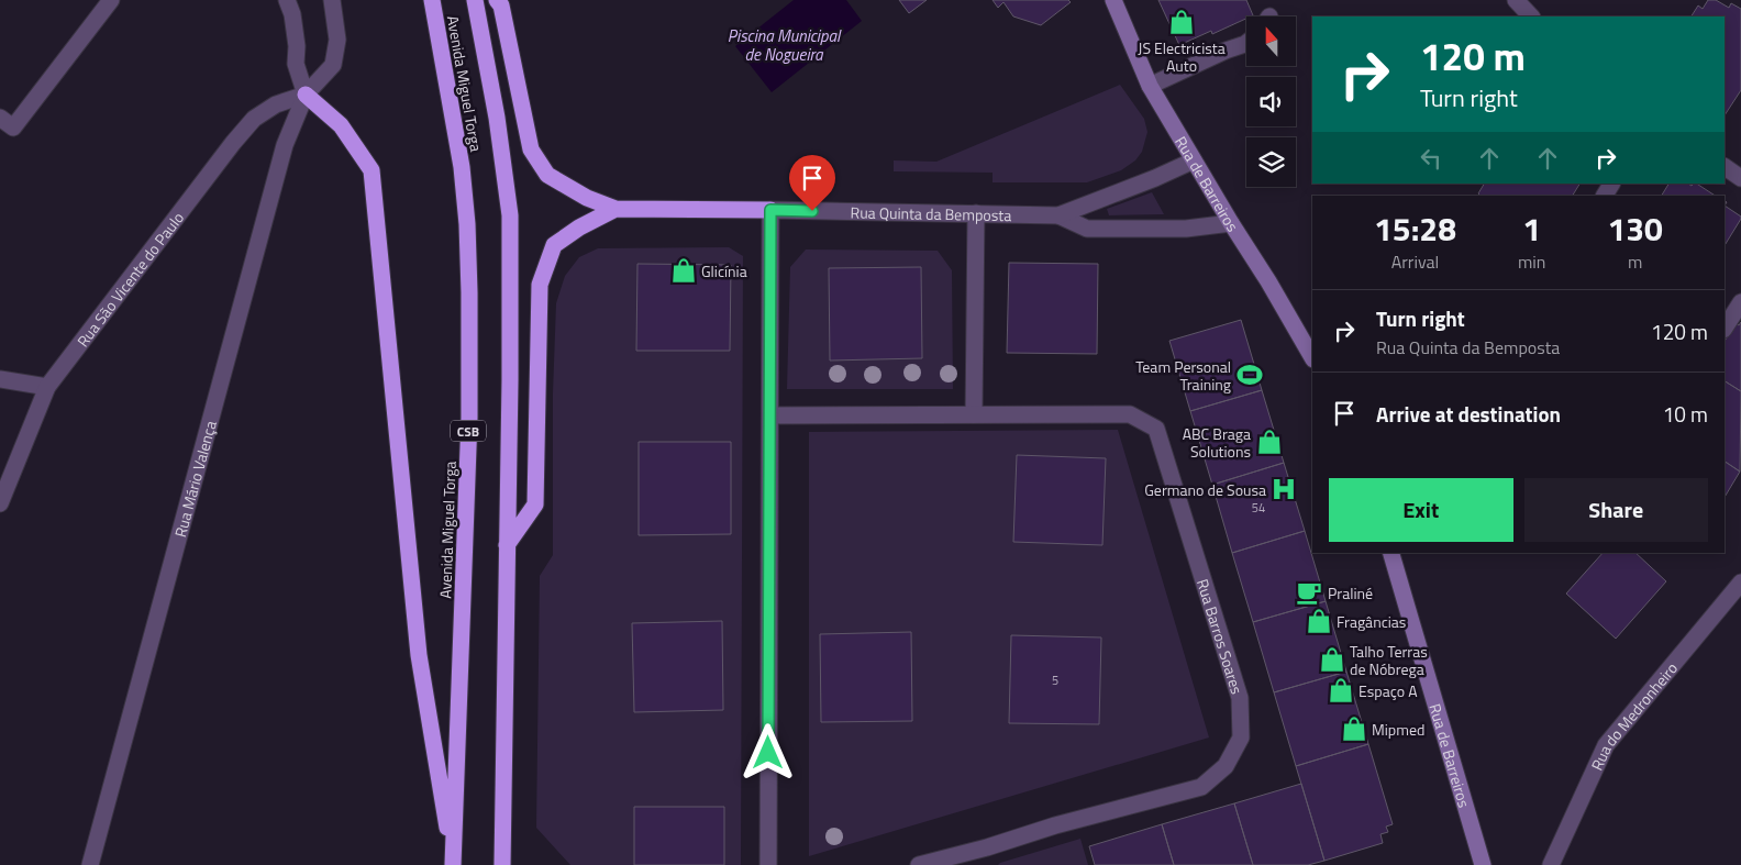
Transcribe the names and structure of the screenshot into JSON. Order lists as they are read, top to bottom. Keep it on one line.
{"streets":{"highway":["Avenida Miguel Torga","CSB"],"street":["Rua de Barreiros","Rua Quinta da Bemposta","Rua São Vicente do Paulo","Rua Mário Valença","Rua Barros Soares","Rua do Medronheiro"]},"crossings":[["Rua de Barreiros","Rua Quinta da Bemposta"],["Rua São Vicente do Paulo","Rua Mário Valença"]],"water":["Piscina Municipal de Nogueira"],"places":{"shop":["JS Electricista Auto","Glicínia","ABC Braga Solutions","Fragâncias","Talho Terras de Nóbrega","Espaço A","Mipmed"],"sports":["Team Personal Training"],"hospital":["Germano de Sousa"],"cafe":["Praliné"]},"house_numbers":["54","5"],"north":"top","page":{"turn":["120 m","Turn right"],"eta":["15:28","Arrival","1","min","130","m"],"list":[{"name":"Turn right","note":"Rua Quinta da Bemposta","value":"120 m"},{"name":"Arrive at destination","value":"10 m"}],"buttons":["Exit","Share"]}}
